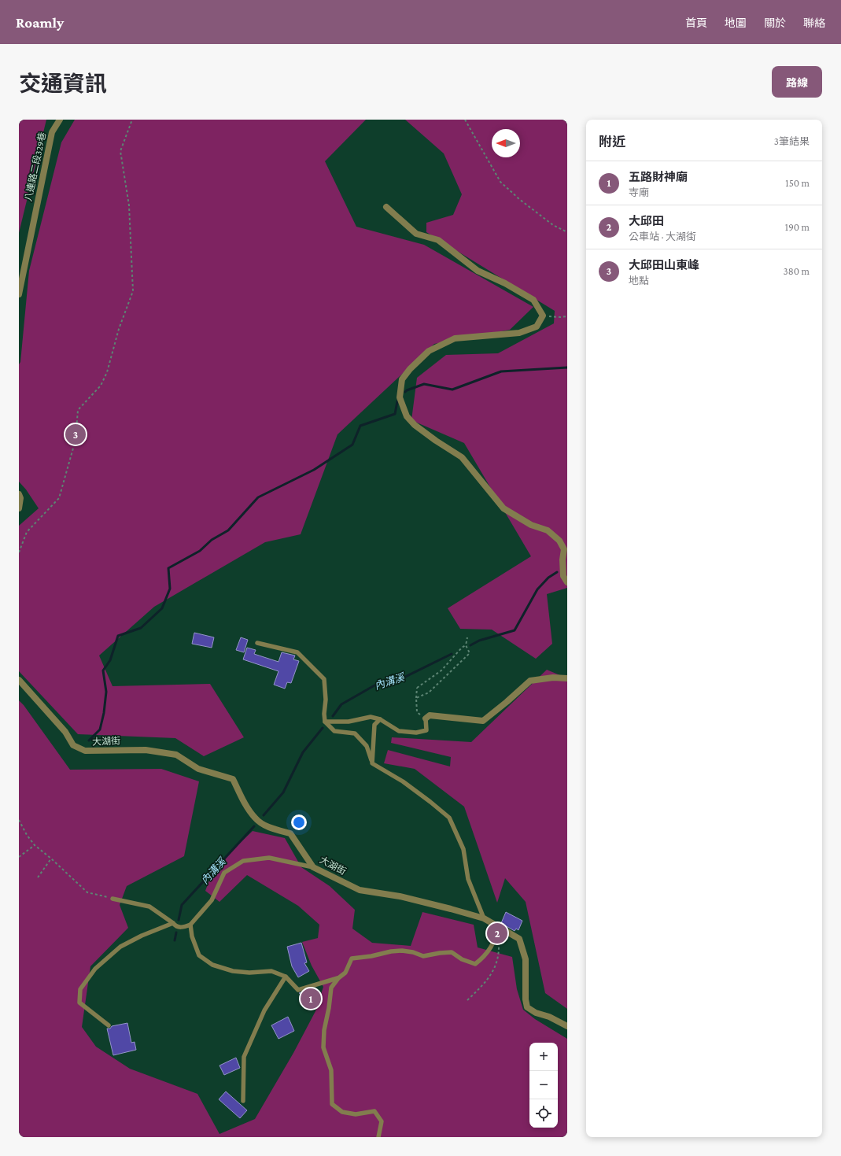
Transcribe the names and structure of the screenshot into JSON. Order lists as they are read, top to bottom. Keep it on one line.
{"streets":{"street":["八連路二段329巷","大湖街"]},"water":["內溝溪"],"north":"left","page":{"header":"Roamly","nav":["首頁","地圖","關於","聯絡"],"title":"交通資訊","buttons":"路線","heading":["附近","3筆結果"],"list":[{"mark":"1","name":"五路財神廟","note":"寺廟","value":"150 m"},{"mark":"2","name":"大邱田","note":"公車站 · 大湖街","value":"190 m"},{"mark":"3","name":"大邱田山東峰","note":"地點","value":"380 m"}],"pins":["3","2","1"],"map_buttons":["+","−"]}}
